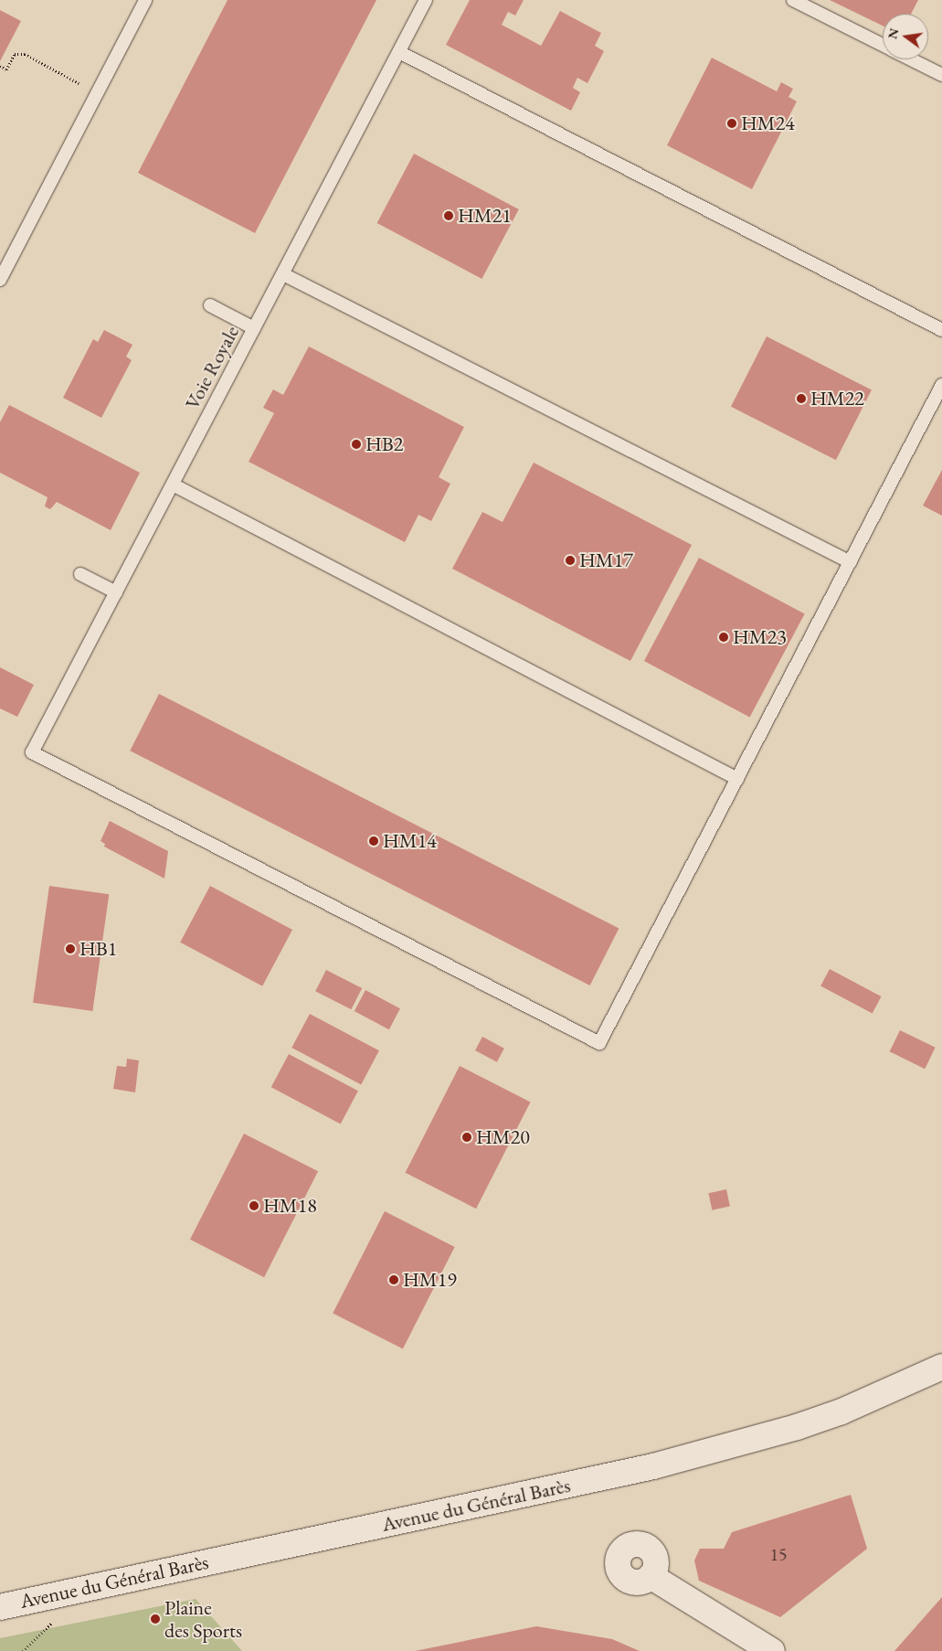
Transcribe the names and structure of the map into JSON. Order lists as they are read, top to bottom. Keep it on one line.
{"streets":{"main road":["Avenue du Général Barès"],"lane":["Voie Royale"]},"places":["HM24","HM21","HM22","HB2","HM17","HM23","HM14","HB1","HM20","HM18","HM19","Plaine des Sports"],"house_numbers":["15"],"north":"left"}
